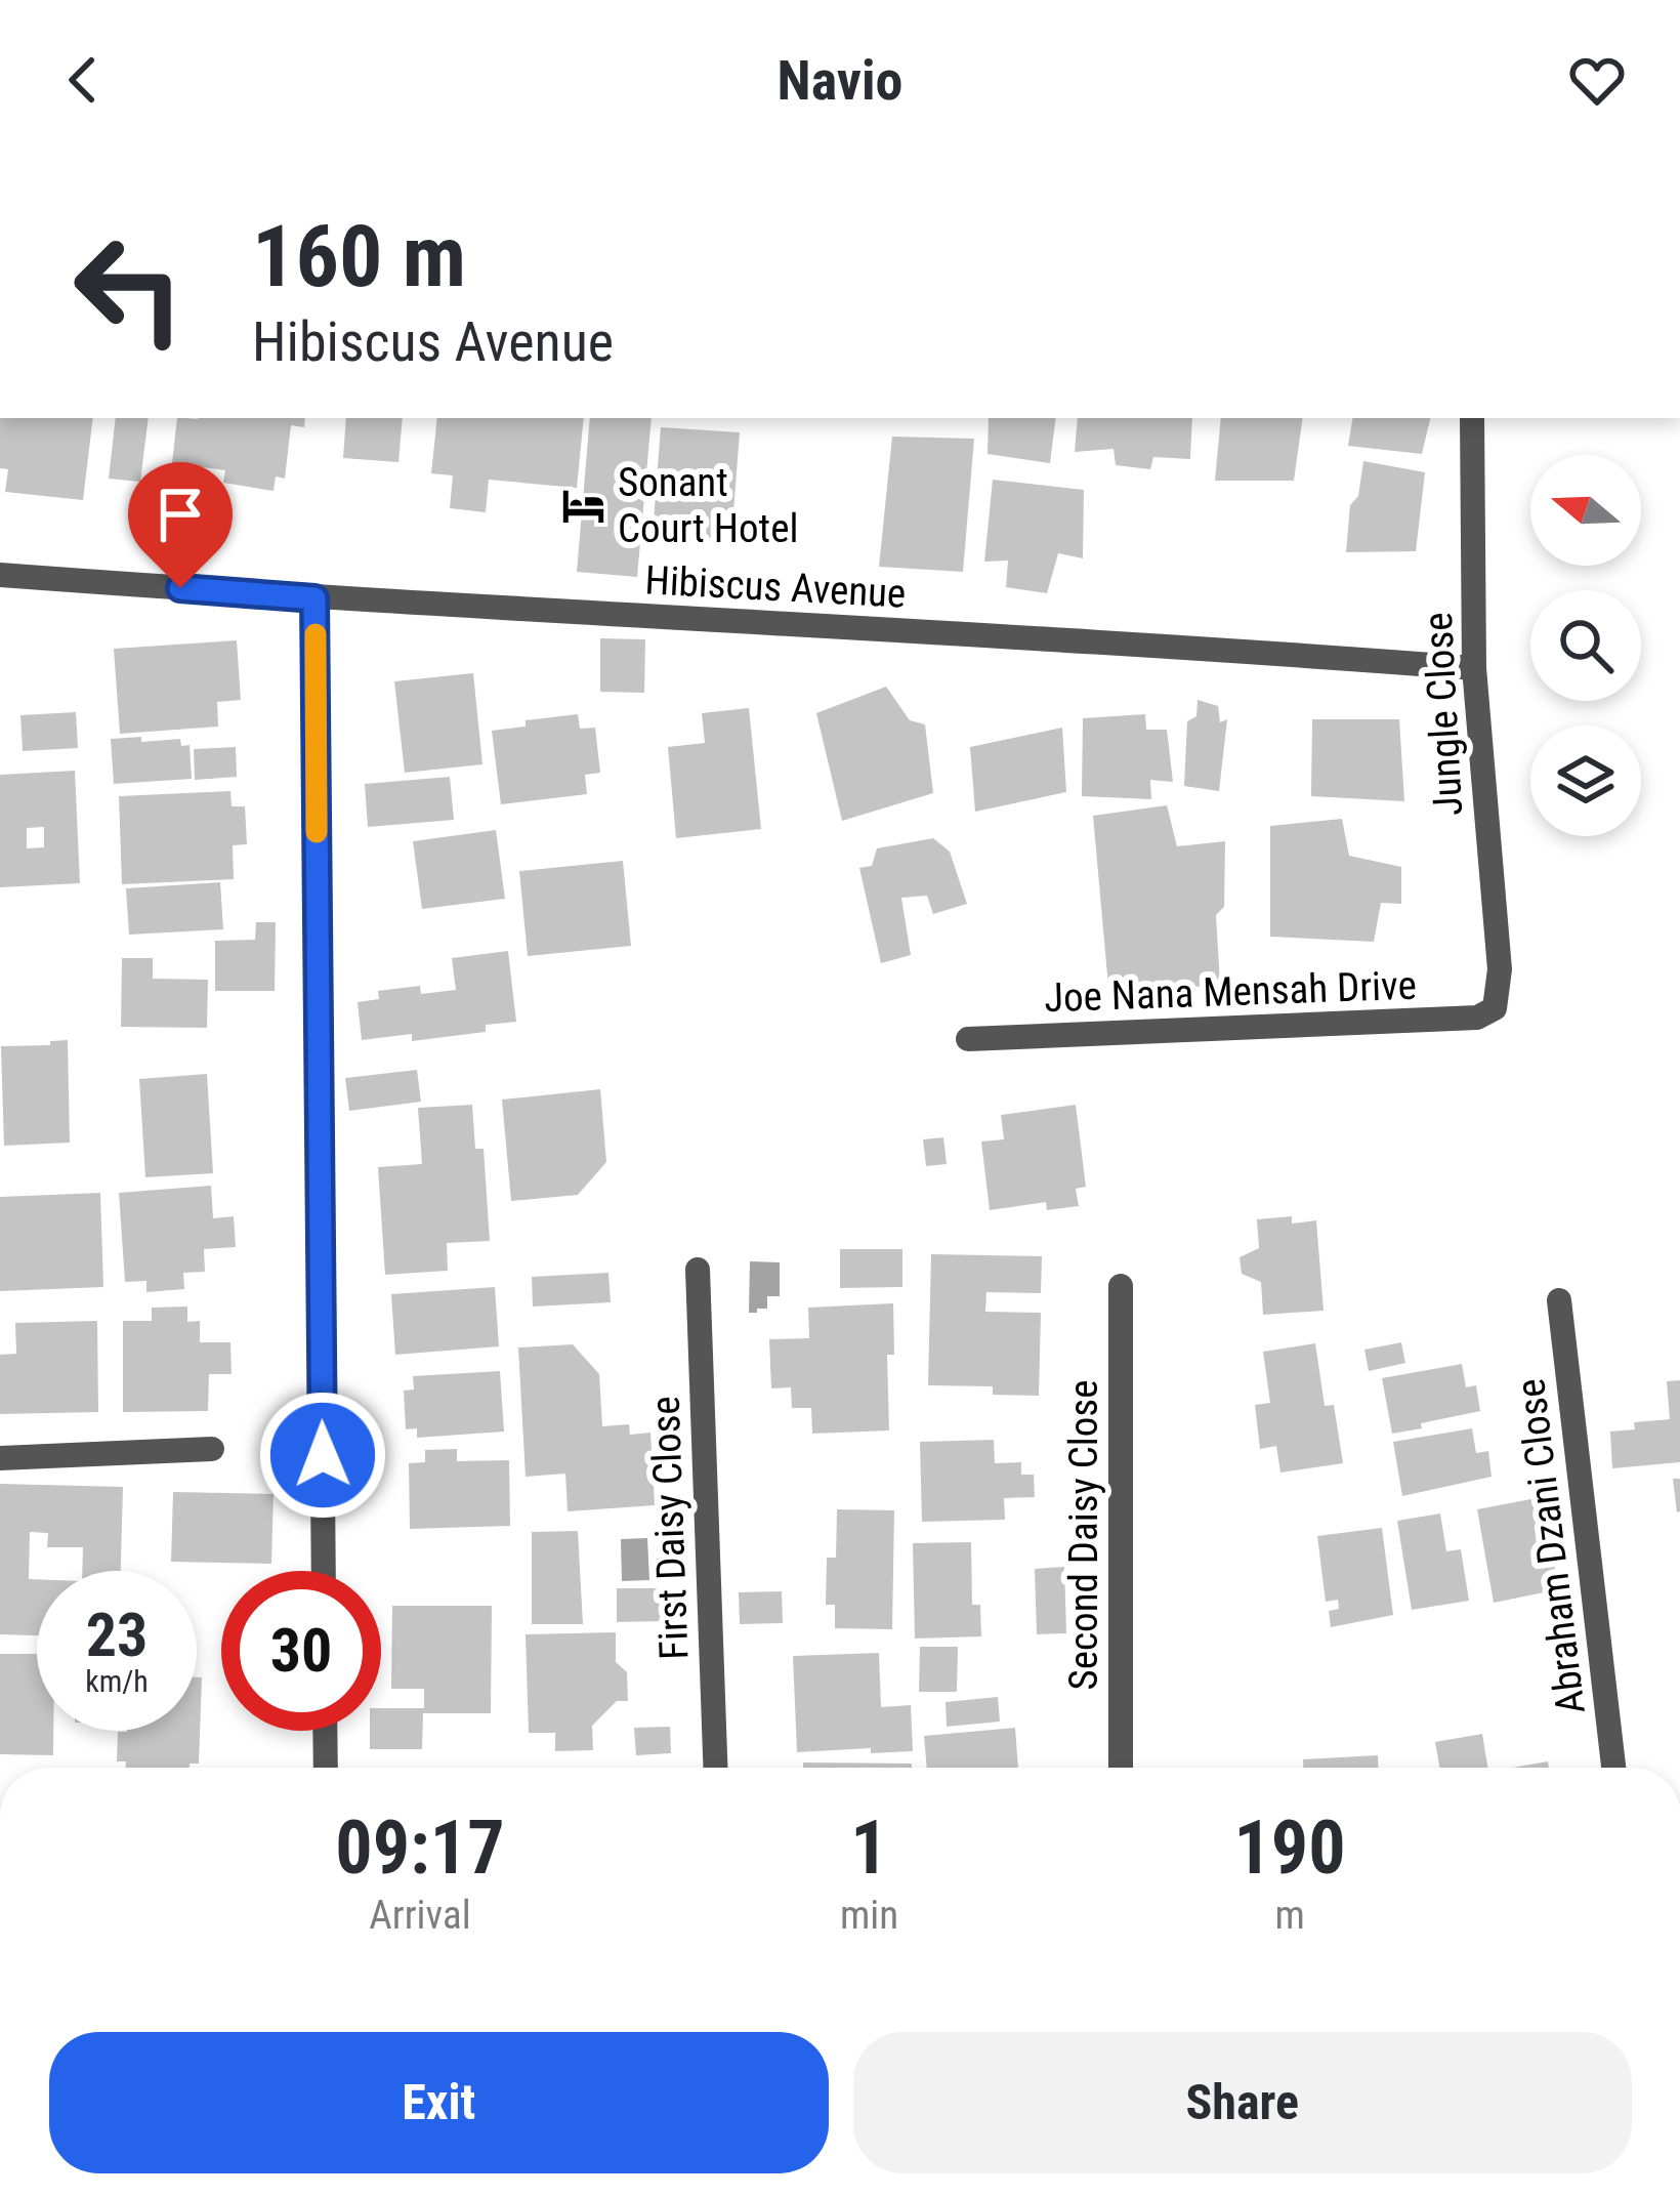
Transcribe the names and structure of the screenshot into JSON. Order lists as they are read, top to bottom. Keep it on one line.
{"streets":{"street":["Hibiscus Avenue","Jungle Close","Joe Nana Mensah Drive","First Daisy Close","Second Daisy Close","Abraham Dzani Close"]},"crossings":[["Hibiscus Avenue","Jungle Close"],["Jungle Close","Joe Nana Mensah Drive"]],"places":{"hotel":["Sonant Court Hotel"]},"north":"left","page":{"header":"Navio","turn":["160 m","Hibiscus Avenue"],"speed":"23 km/h","limit":"30","eta":["09:17","Arrival","1","min","190","m"],"buttons":["Exit","Share"]}}
